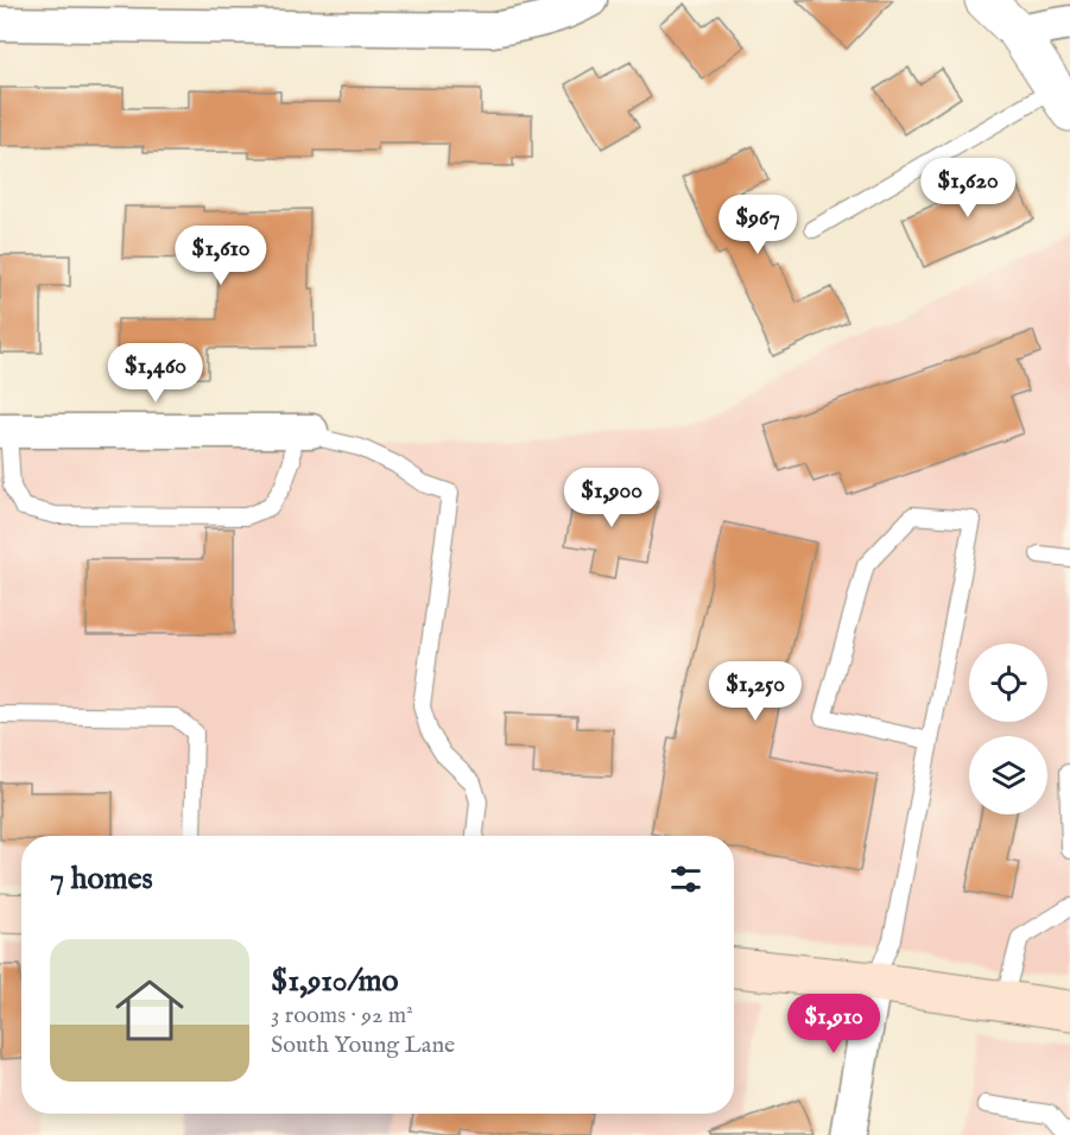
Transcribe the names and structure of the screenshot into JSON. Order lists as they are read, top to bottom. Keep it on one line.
{"page":{"price":["$1,620","$967","$1,610","$1,460","$1,900","$1,250","$1,910"],"heading":"7 homes","list":[{"name":"$1,910/mo","note":"3 rooms · 92 m² · South Young Lane"}]}}
